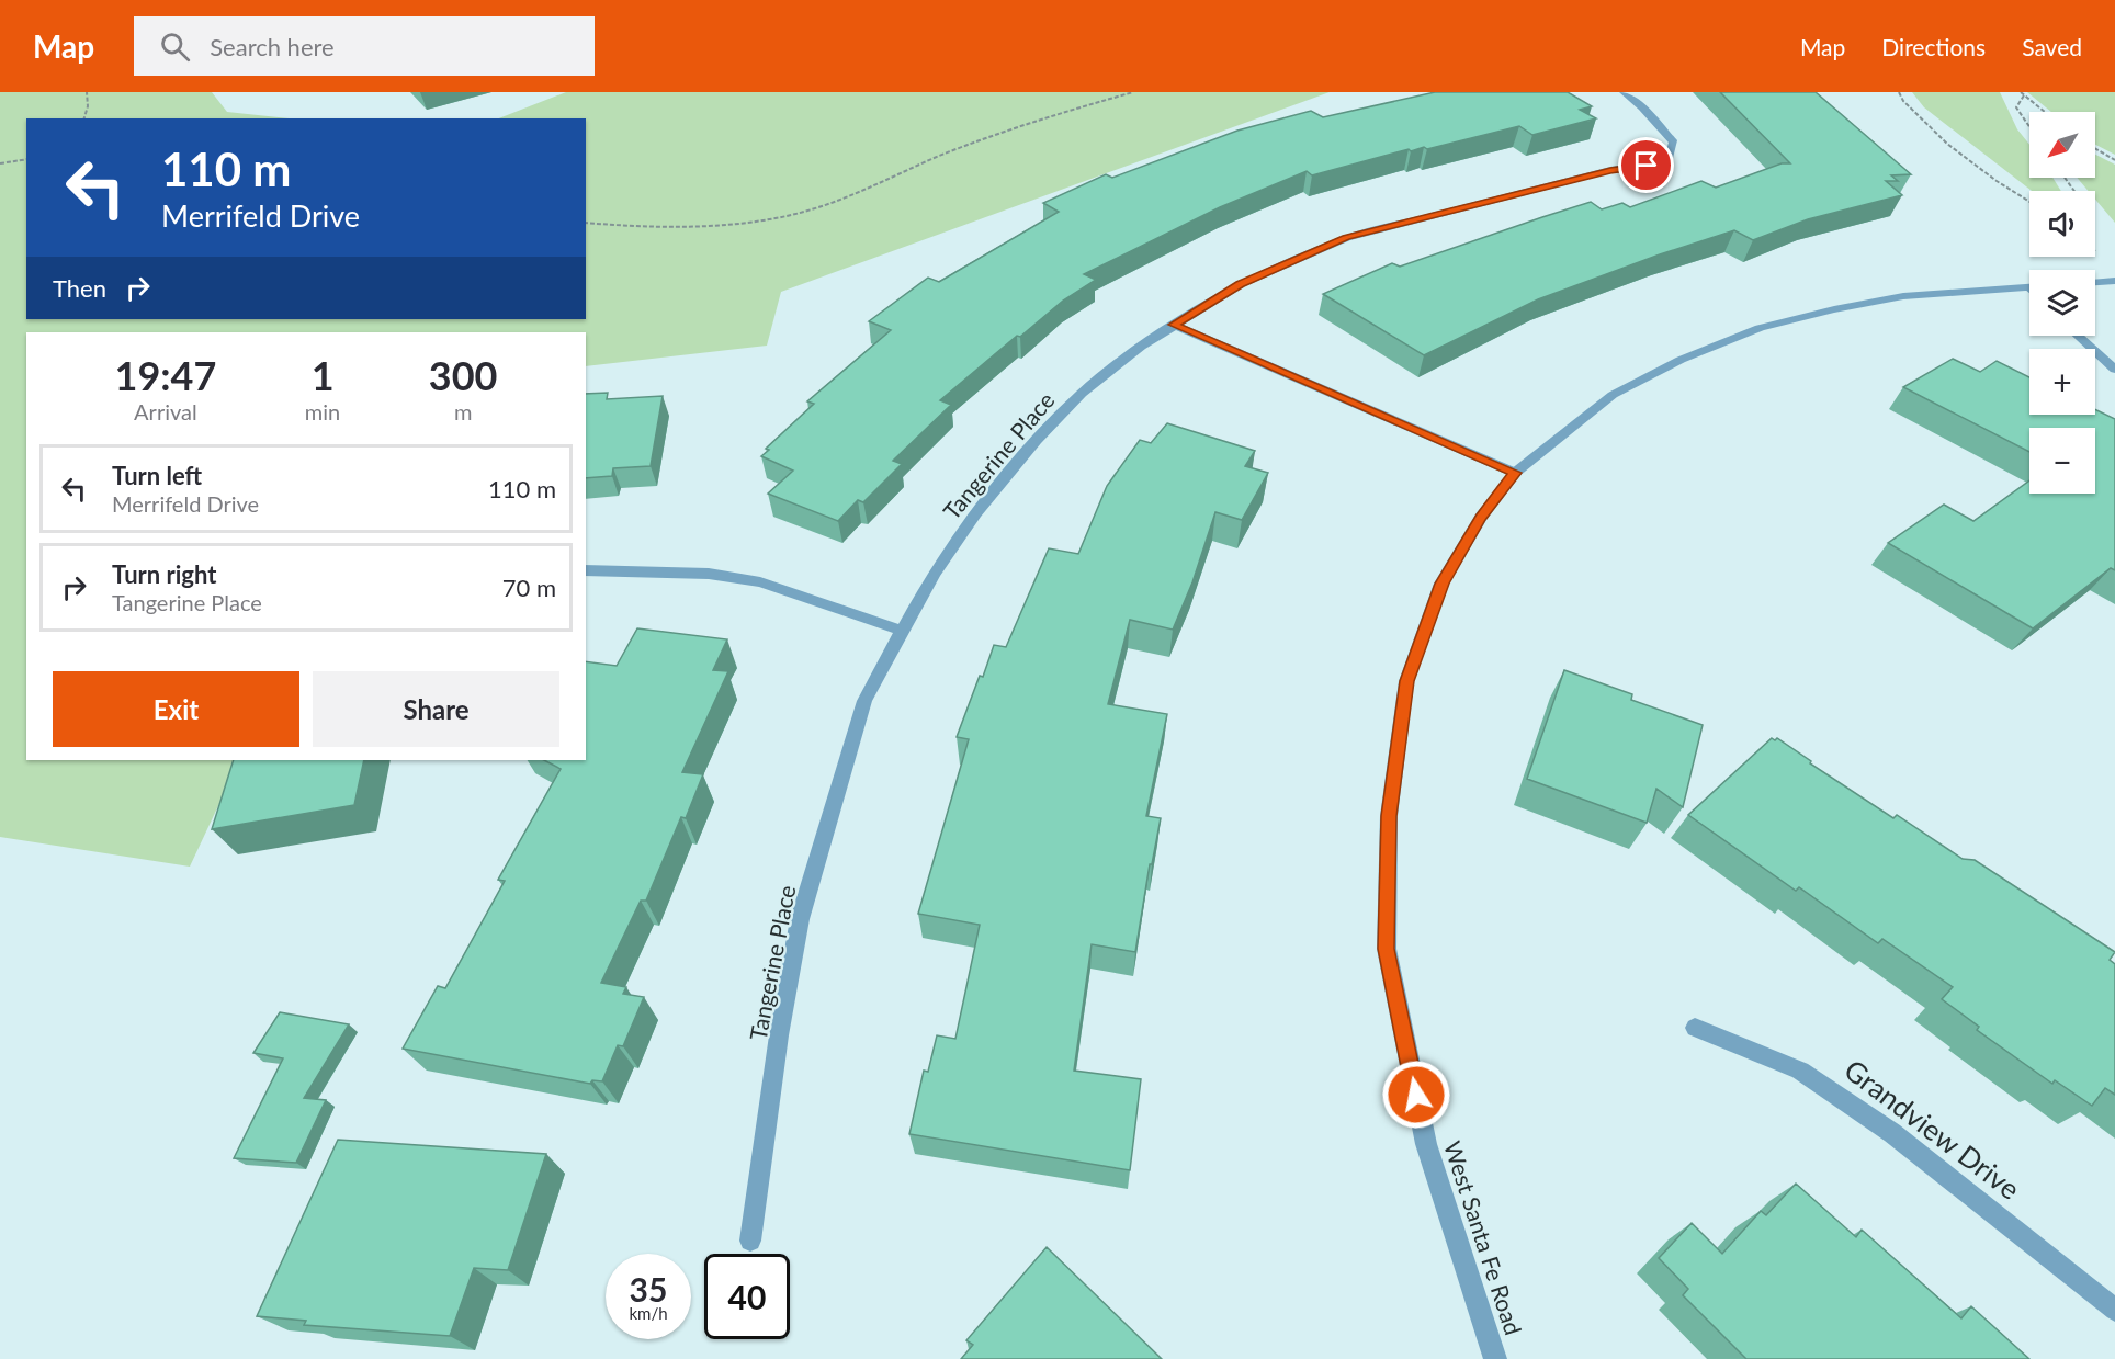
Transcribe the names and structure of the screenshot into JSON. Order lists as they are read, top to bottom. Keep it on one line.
{"streets":{"street":["Tangerine Place","Grandview Drive","West Santa Fe Road"]},"north":"bottom left","page":{"header":"Map","search":"Search here","nav":["Map","Directions","Saved"],"map_buttons":["+","−"],"turn":["110 m","Merrifeld Drive"],"then":"Then","eta":["19:47","Arrival","1","min","300","m"],"list":[{"name":"Turn left","note":"Merrifeld Drive","value":"110 m"},{"name":"Turn right","note":"Tangerine Place","value":"70 m"}],"buttons":["Exit","Share"],"speed":"35 km/h","limit":"40"}}
